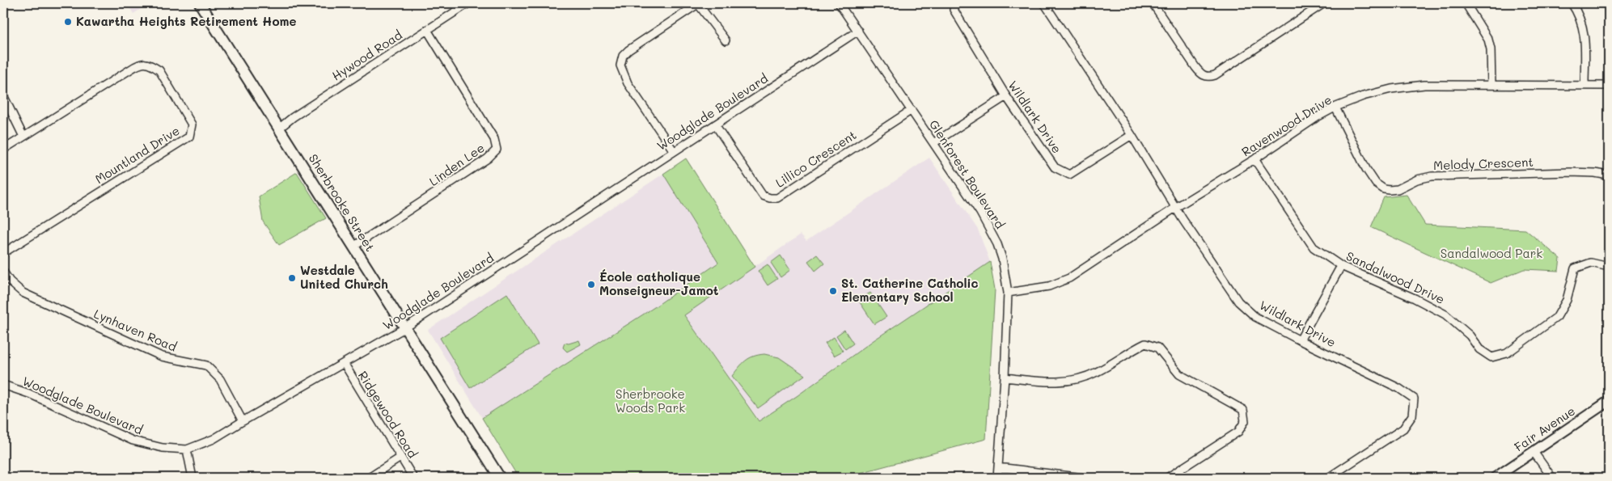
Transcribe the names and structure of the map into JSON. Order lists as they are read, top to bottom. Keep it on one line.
{"streets":{"main road":["Sherbrooke Street"],"street":["Hywood Road","Woodglade Boulevard","Wildlark Drive","Ravenwood Drive","Mountland Drive","Lillico Crescent","Melody Crescent","Linden Lee","Glenforest Boulevard","Sandalwood Drive","Lynhaven Road","Ridgewood Road","Fair Avenue"]},"crossings":[["Hywood Road","Linden Lee"],["Hywood Road","Sherbrooke Street"],["Woodglade Boulevard","Lillico Crescent"],["Woodglade Boulevard","Glenforest Boulevard"],["Woodglade Boulevard","Sherbrooke Street"],["Woodglade Boulevard","Lynhaven Road"],["Woodglade Boulevard","Ridgewood Road"],["Wildlark Drive","Ravenwood Drive"],["Ravenwood Drive","Melody Crescent"],["Ravenwood Drive","Glenforest Boulevard"],["Ravenwood Drive","Sandalwood Drive"],["Lillico Crescent","Glenforest Boulevard"],["Linden Lee","Sherbrooke Street"]],"parks":["Sandalwood Park","Sherbrooke Woods Park"],"places":["Kawartha Heights Retirement Home","Westdale United Church","École catholique Monseigneur-Jamot","St. Catherine Catholic Elementary School"]}
